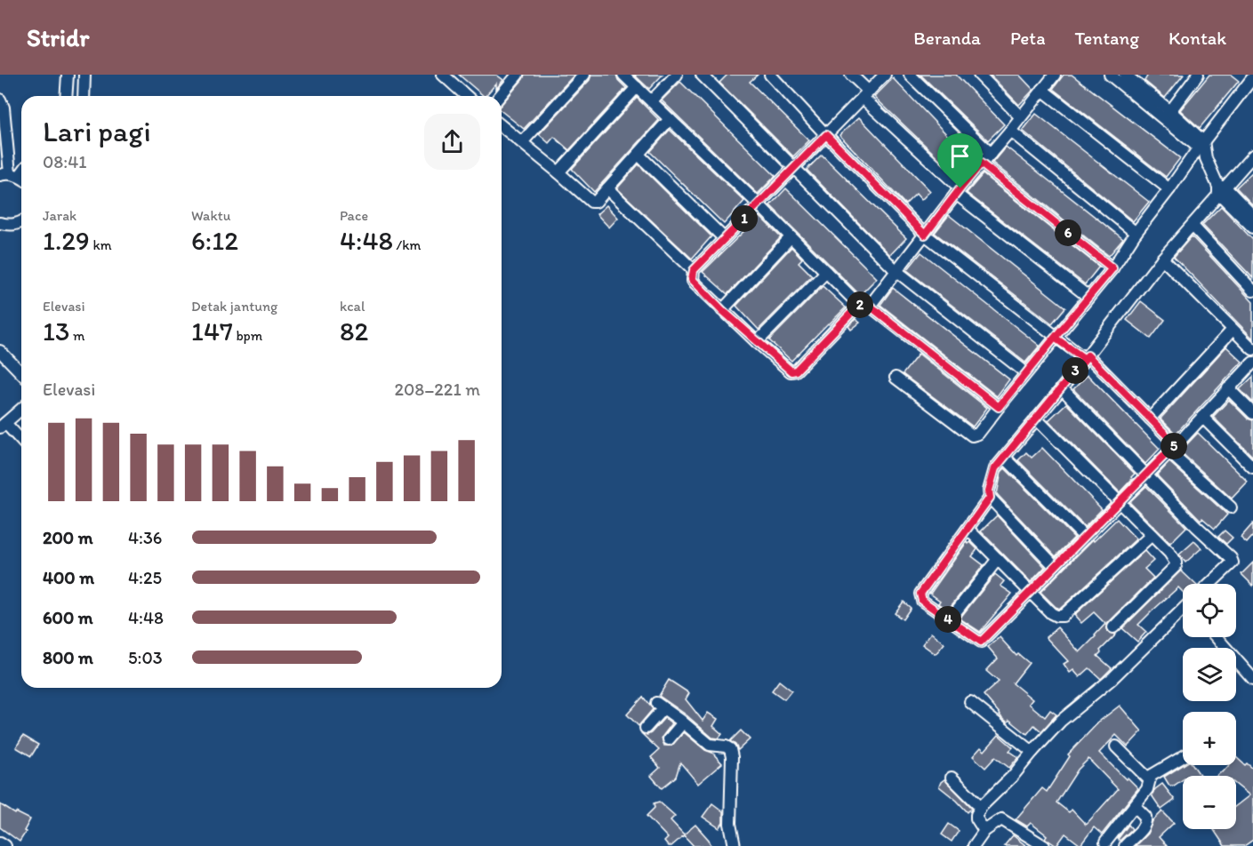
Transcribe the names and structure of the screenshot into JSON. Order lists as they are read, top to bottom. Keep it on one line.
{"page":{"header":"Stridr","nav":["Beranda","Peta","Tentang","Kontak"],"heading":["Lari pagi","08:41"],"stats":[["Jarak","1.29 km"],["Waktu","6:12"],["Pace","4:48 /km"],["Elevasi","13 m"],["Detak jantung","147 bpm"],["kcal","82"]],"pins":["1","6","2","3","5","4"],"chart":["Elevasi","208–221 m"],"list":[{"name":"200 m","note":"4:36"},{"name":"400 m","note":"4:25"},{"name":"600 m","note":"4:48"},{"name":"800 m","note":"5:03"}],"map_buttons":["+","−"]}}
